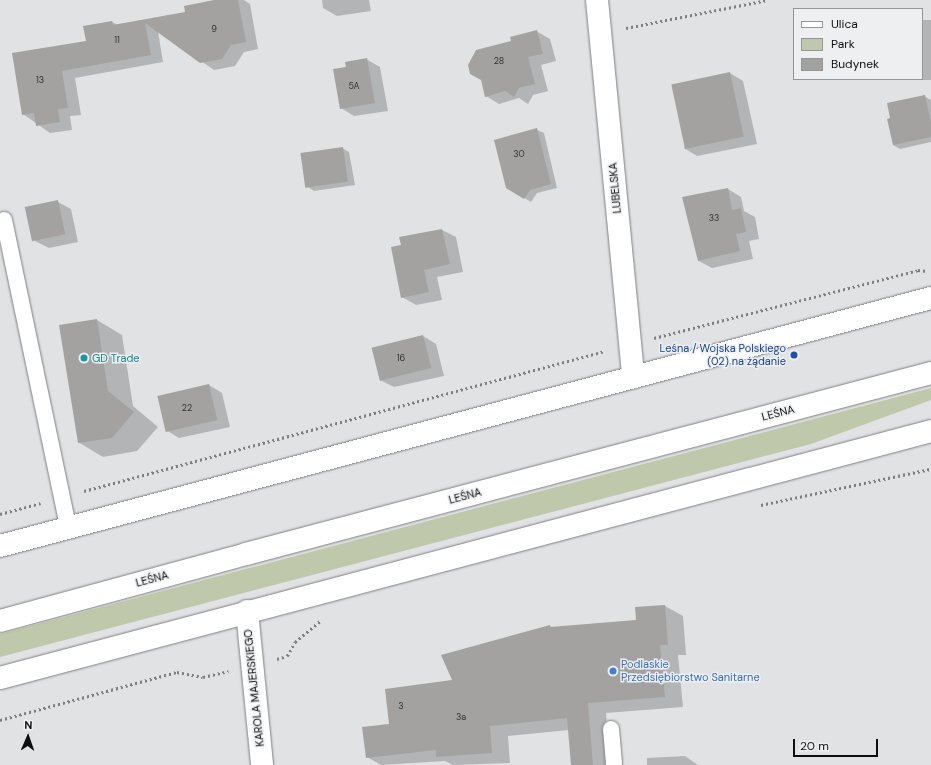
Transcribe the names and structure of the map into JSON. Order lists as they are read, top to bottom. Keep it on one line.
{"streets":{"main road":["LUBELSKA","LEŚNA","KAROLA MAJERSKIEGO"]},"places":["Leśna / Wojska Polskiego (02) na żądanie","GD Trade","Podlaskie Przedsiębiorstwo Sanitarne"],"house_numbers":["9","11","28","13","5A","30","33","16","22","3","3a"],"legend":["Ulica","Park","Budynek"],"scale_bar":"20 m","north":"top"}
